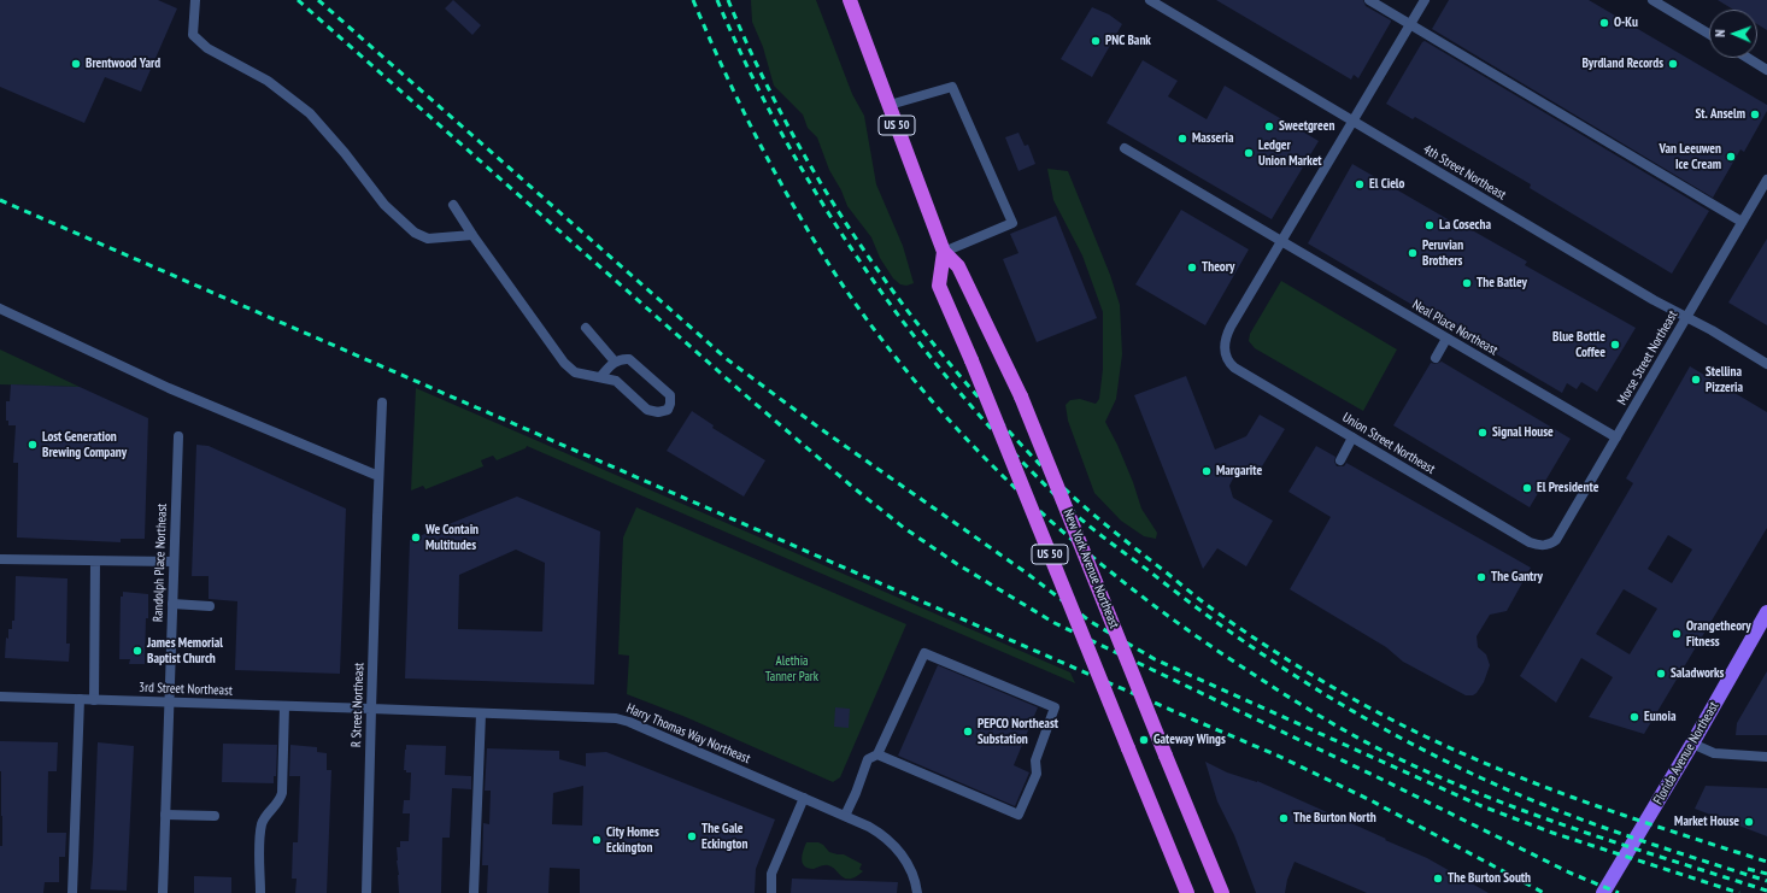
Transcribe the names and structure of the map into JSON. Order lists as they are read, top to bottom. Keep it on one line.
{"streets":{"highway":["US 50","New York Avenue Northeast"],"main road":["Florida Avenue Northeast"],"street":["4th Street Northeast","Neal Place Northeast","Morse Street Northeast","Union Street Northeast","Randolph Place Northeast","3rd Street Northeast","R Street Northeast","Harry Thomas Way Northeast"]},"crossings":[["4th Street Northeast","Morse Street Northeast"],["Neal Place Northeast","Morse Street Northeast"],["Neal Place Northeast","Union Street Northeast"],["Morse Street Northeast","Union Street Northeast"],["Randolph Place Northeast","3rd Street Northeast"],["3rd Street Northeast","R Street Northeast"],["3rd Street Northeast","Harry Thomas Way Northeast"],["R Street Northeast","Harry Thomas Way Northeast"]],"parks":["Alethia Tanner Park"],"places":["O-Ku","PNC Bank","Brentwood Yard","Byrdland Records","St. Anselm","Sweetgreen","Masseria","Ledger Union Market","Van Leeuwen Ice Cream","El Cielo","La Cosecha","Peruvian Brothers","Theory","The Batley","Blue Bottle Coffee","Stellina Pizzeria","Signal House","Lost Generation Brewing Company","Margarite","El Presidente","We Contain Multitudes","The Gantry","Orangetheory Fitness","James Memorial Baptist Church","Saladworks","Eunoia","PEPCO Northeast Substation","Gateway Wings","The Burton North","Market House","The Gale Eckington","City Homes Eckington","The Burton South"],"north":"left"}
